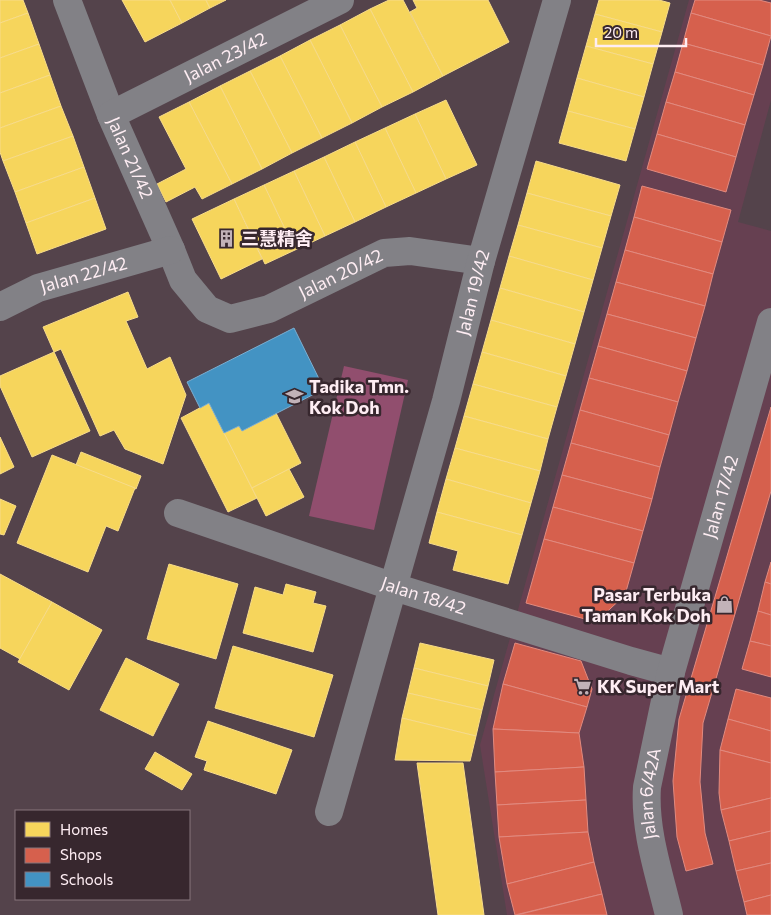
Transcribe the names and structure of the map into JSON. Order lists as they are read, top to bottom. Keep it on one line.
{"streets":{"street":["Jalan 23/42","Jalan 21/42","Jalan 22/42","Jalan 20/42","Jalan 19/42","Jalan 17/42","Jalan 18/42","Jalan 6/42A"]},"crossings":[["Jalan 23/42","Jalan 21/42"],["Jalan 21/42","Jalan 22/42"],["Jalan 21/42","Jalan 20/42"],["Jalan 20/42","Jalan 19/42"],["Jalan 19/42","Jalan 18/42"],["Jalan 17/42","Jalan 18/42"],["Jalan 17/42","Jalan 6/42A"],["Jalan 18/42","Jalan 6/42A"]],"places":{"building":["三慧精舍"],"school or university":["Tadika Tmn. Kok Doh"],"shop":["Pasar Terbuka Taman Kok Doh"],"supermarket":["KK Super Mart"]},"legend":["Homes","Shops","Schools"],"scale_bar":"20 m"}
